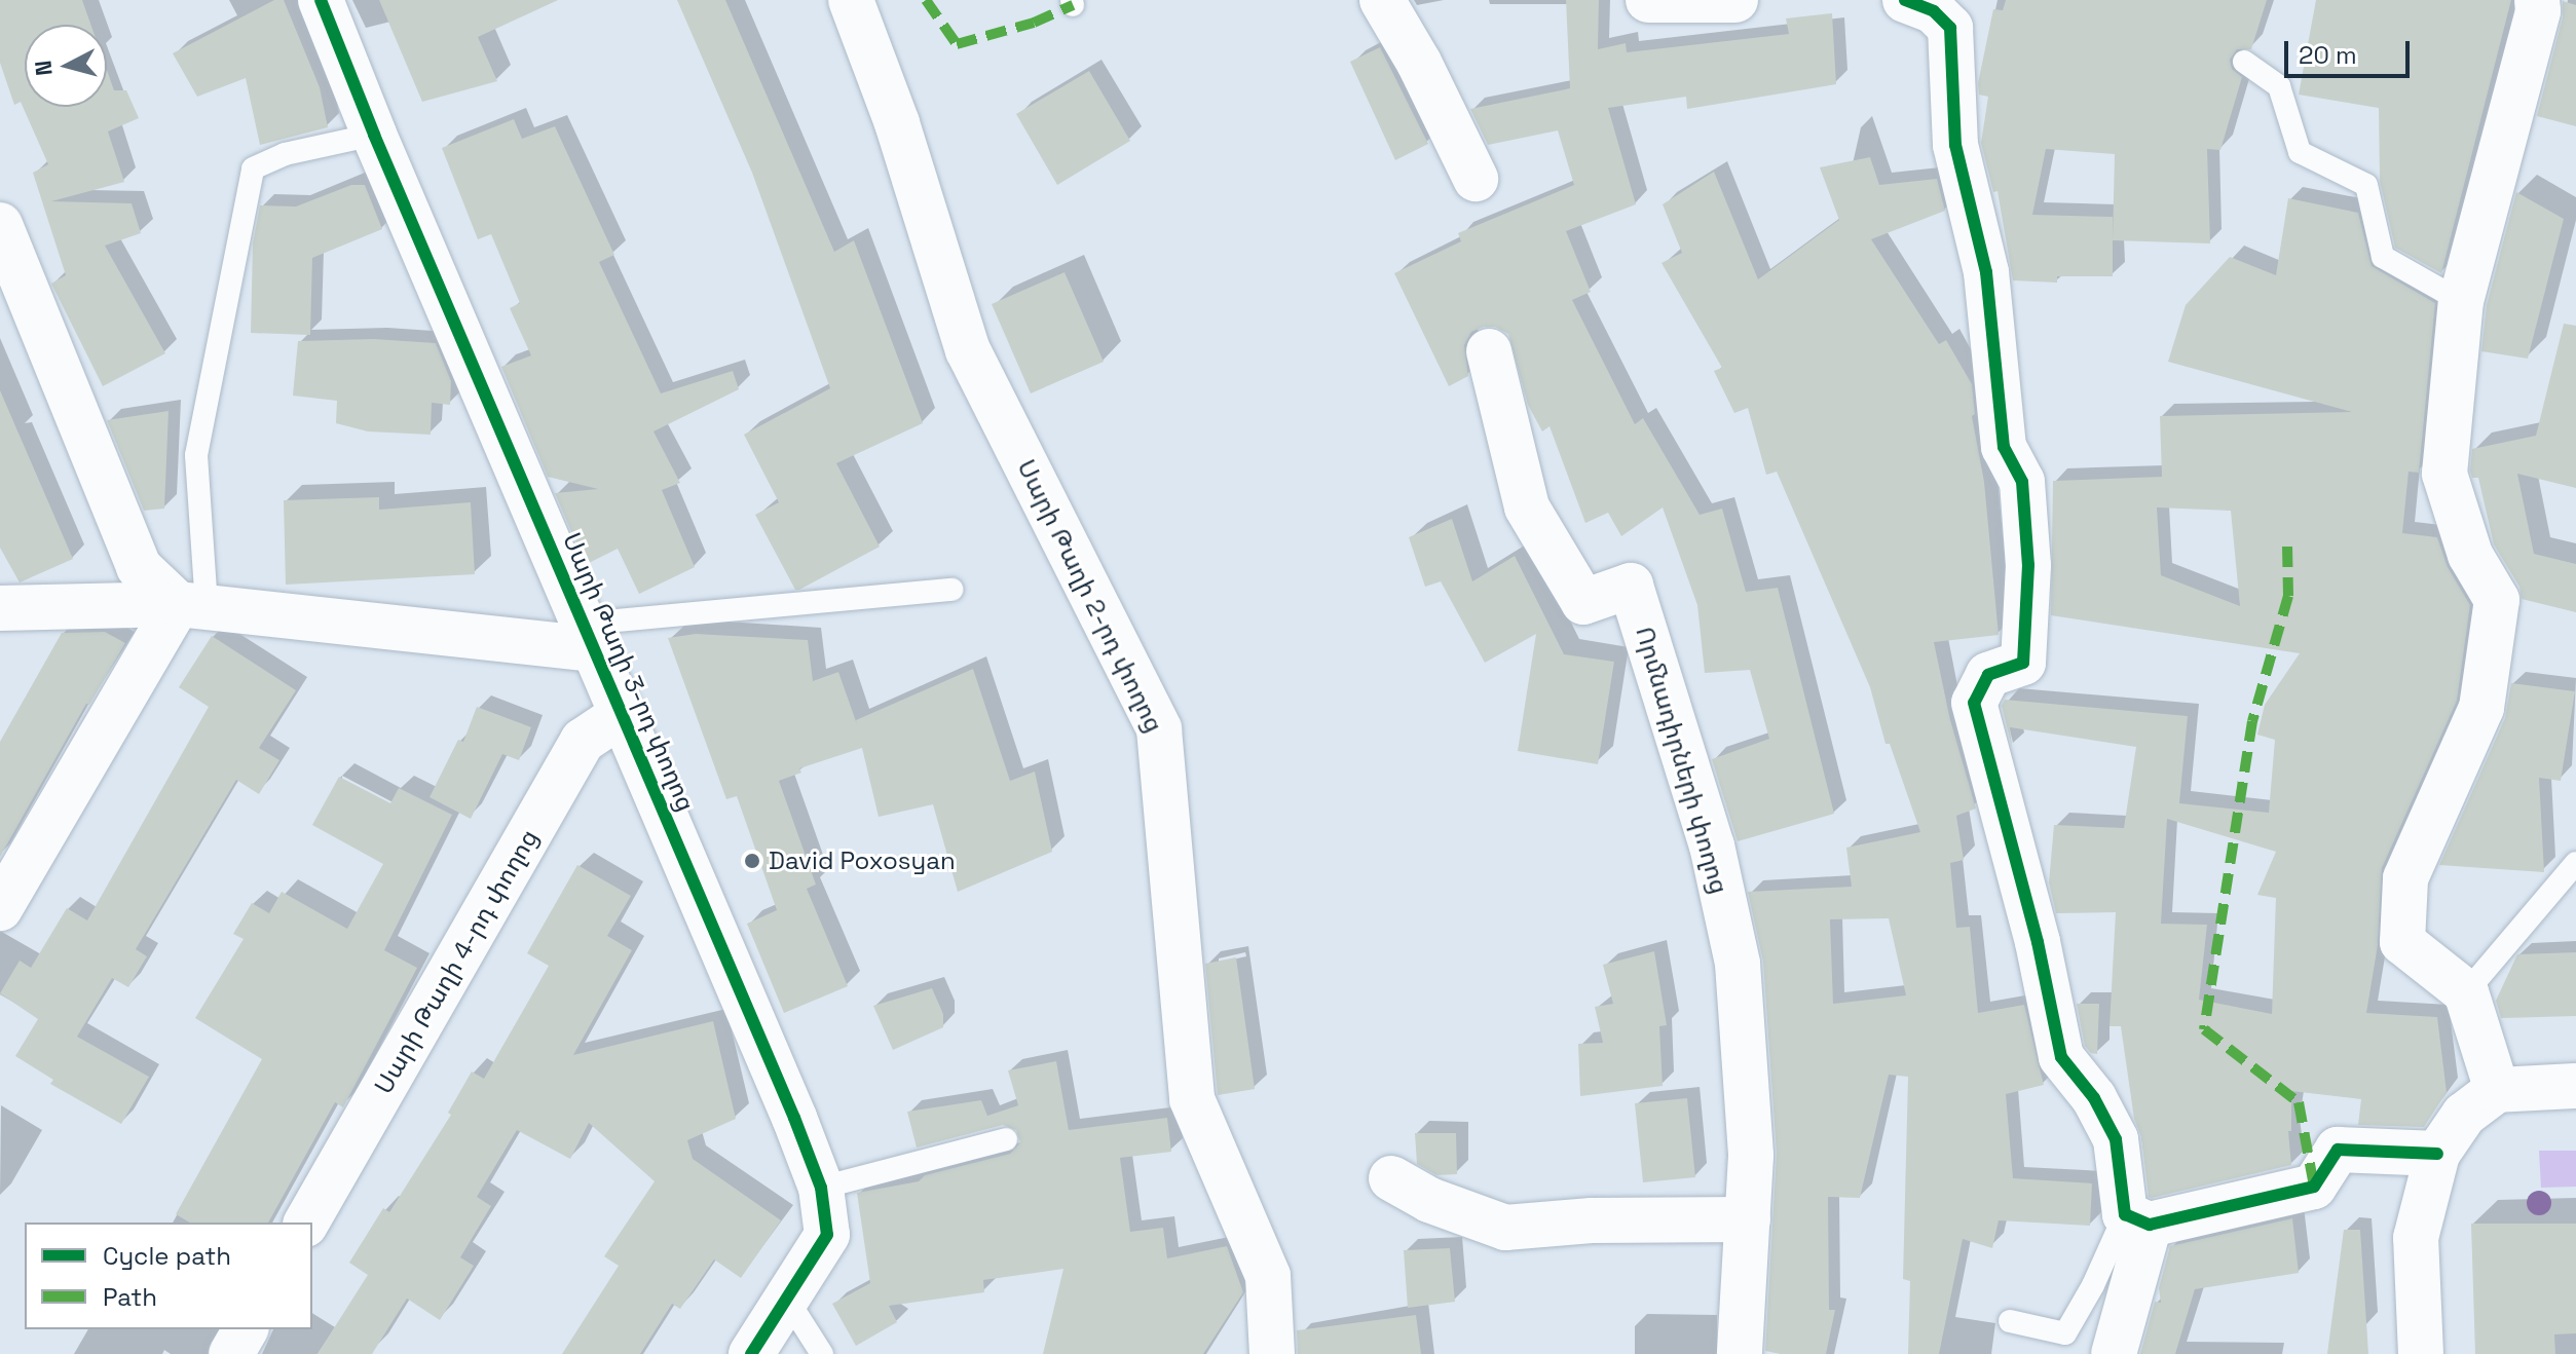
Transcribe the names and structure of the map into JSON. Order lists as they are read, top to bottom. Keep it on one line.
{"streets":{"street":["Սարի Թաղի 2-րդ փողոց","Սարի Թաղի 3-րդ փողոց","Որմնադիրների փողոց","Սարի Թաղի 4-րդ փողոց"]},"crossings":[["Սարի Թաղի 3-րդ փողոց","Սարի Թաղի 4-րդ փողոց"]],"places":["David Poxosyan"],"legend":["Cycle path","Path"],"scale_bar":"20 m","north":"left"}
